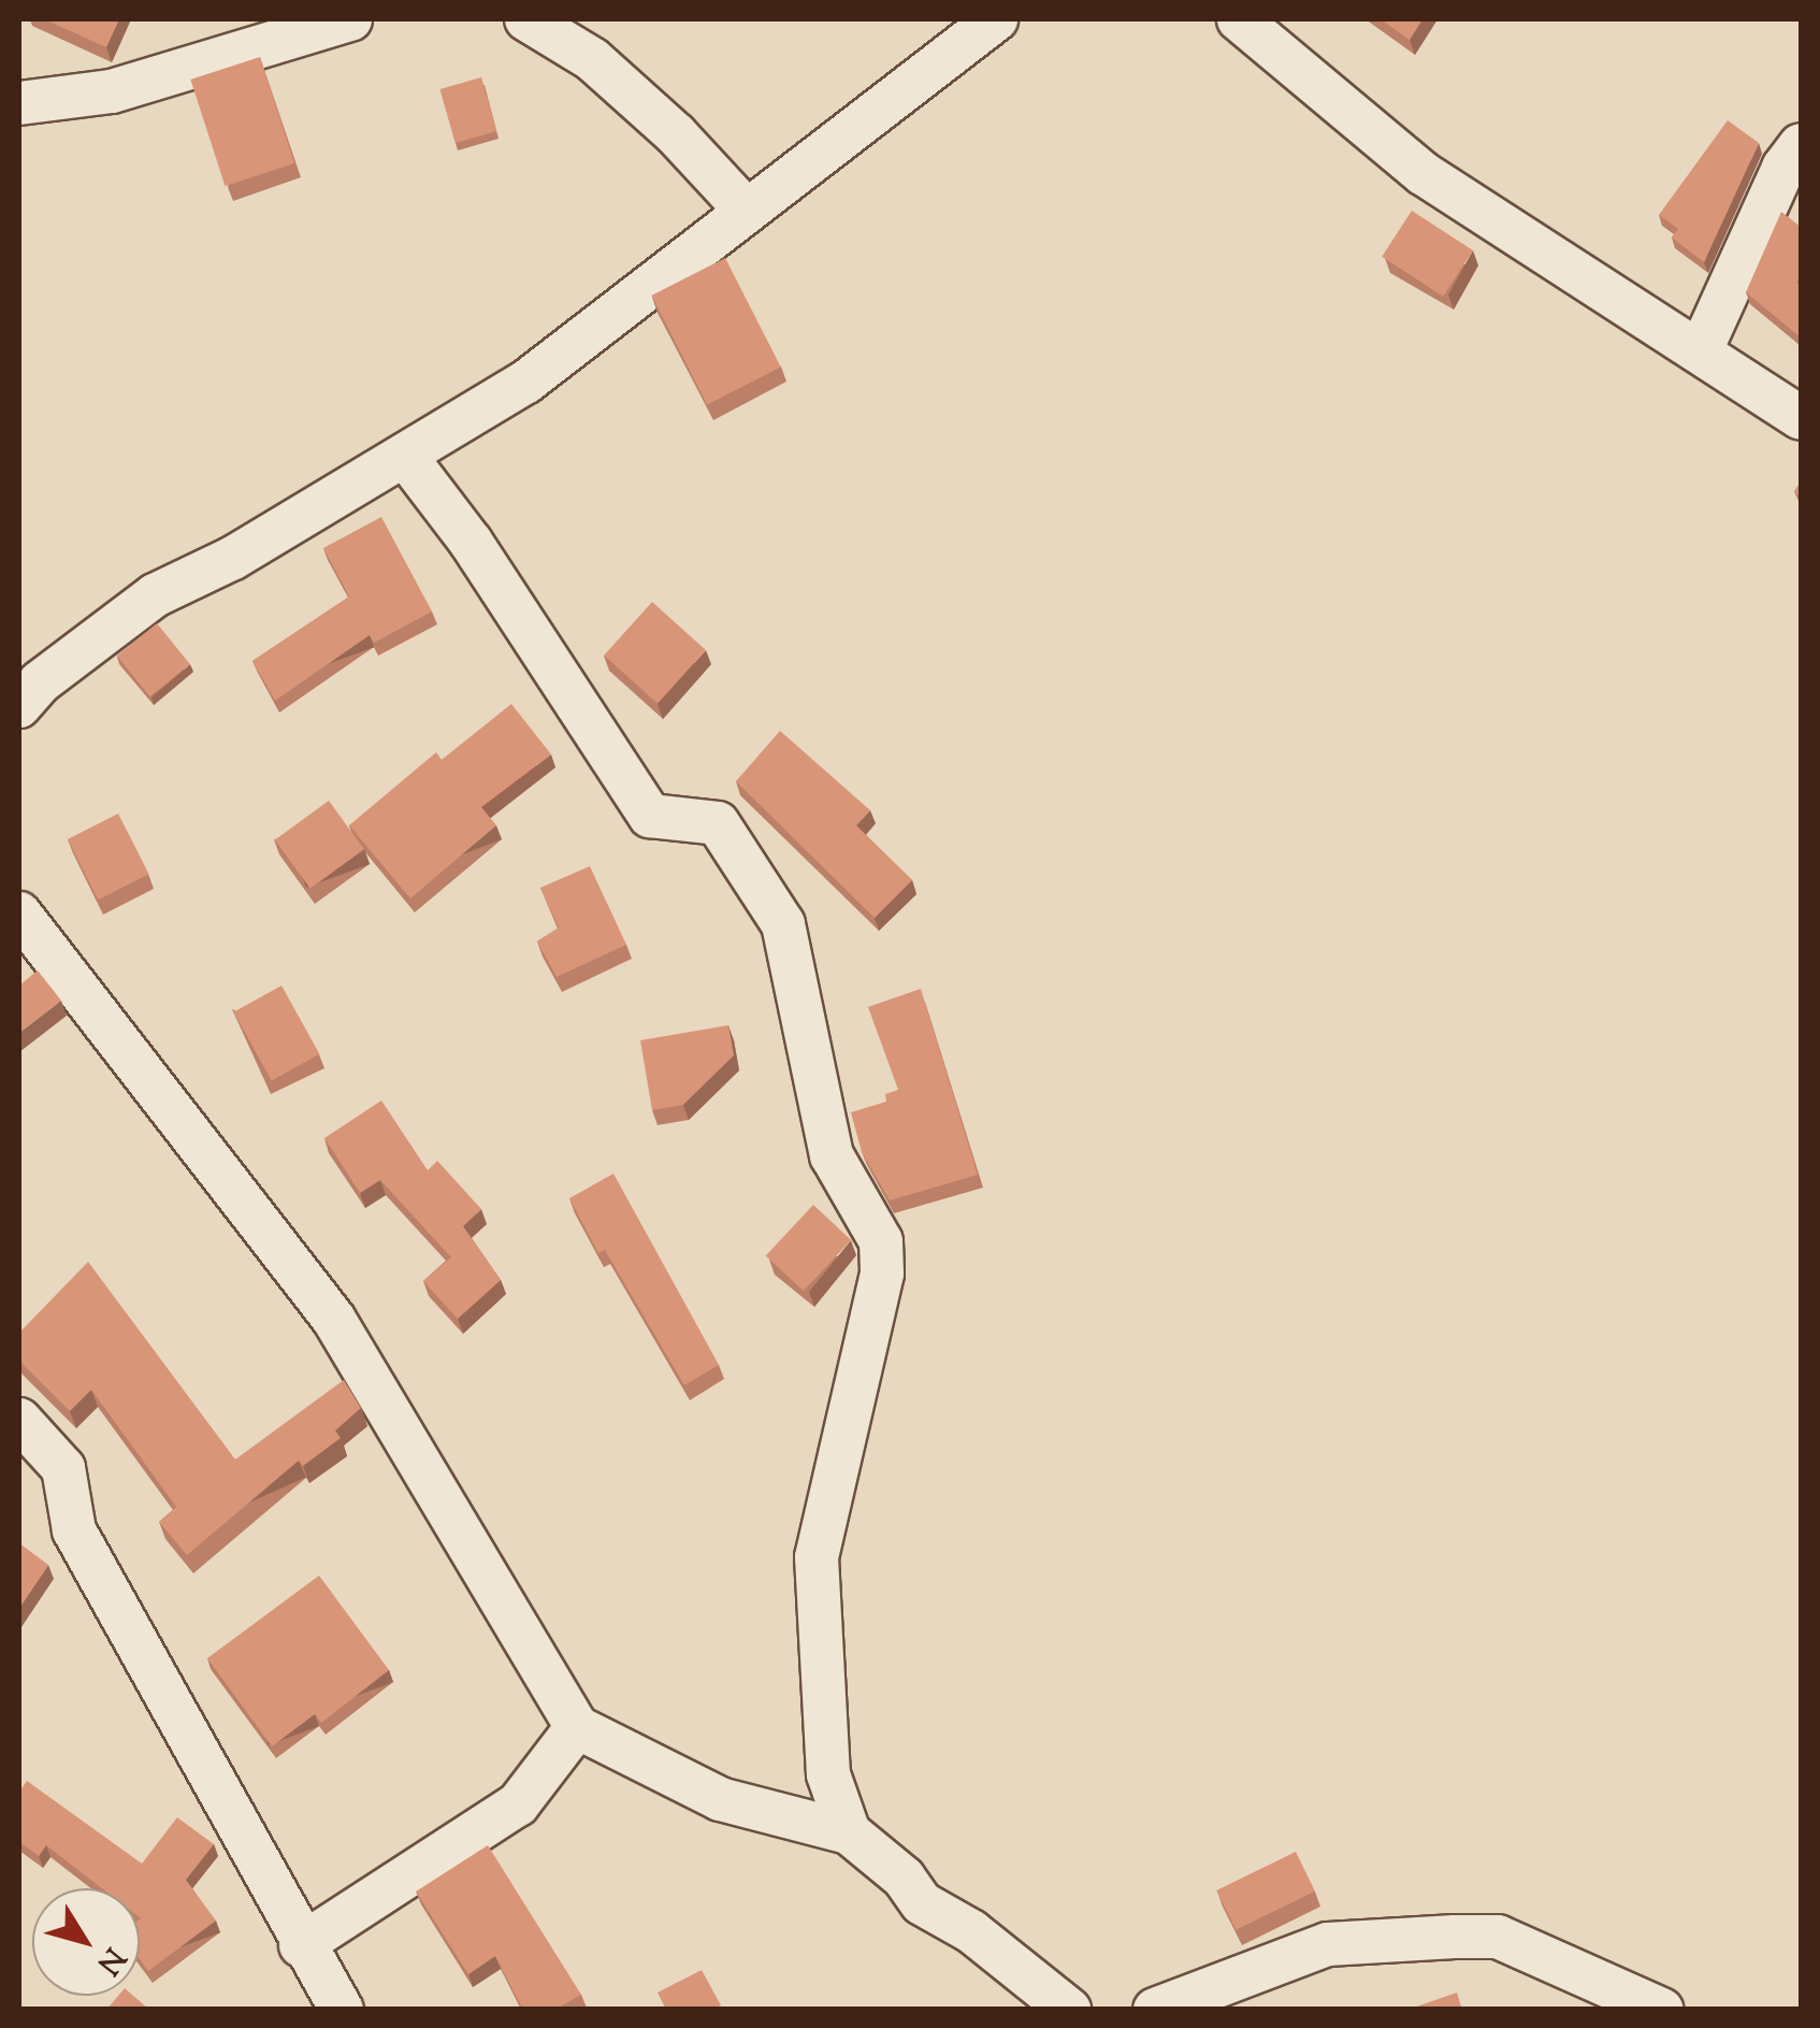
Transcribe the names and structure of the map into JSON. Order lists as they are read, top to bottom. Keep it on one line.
{"north":"bottom right"}
